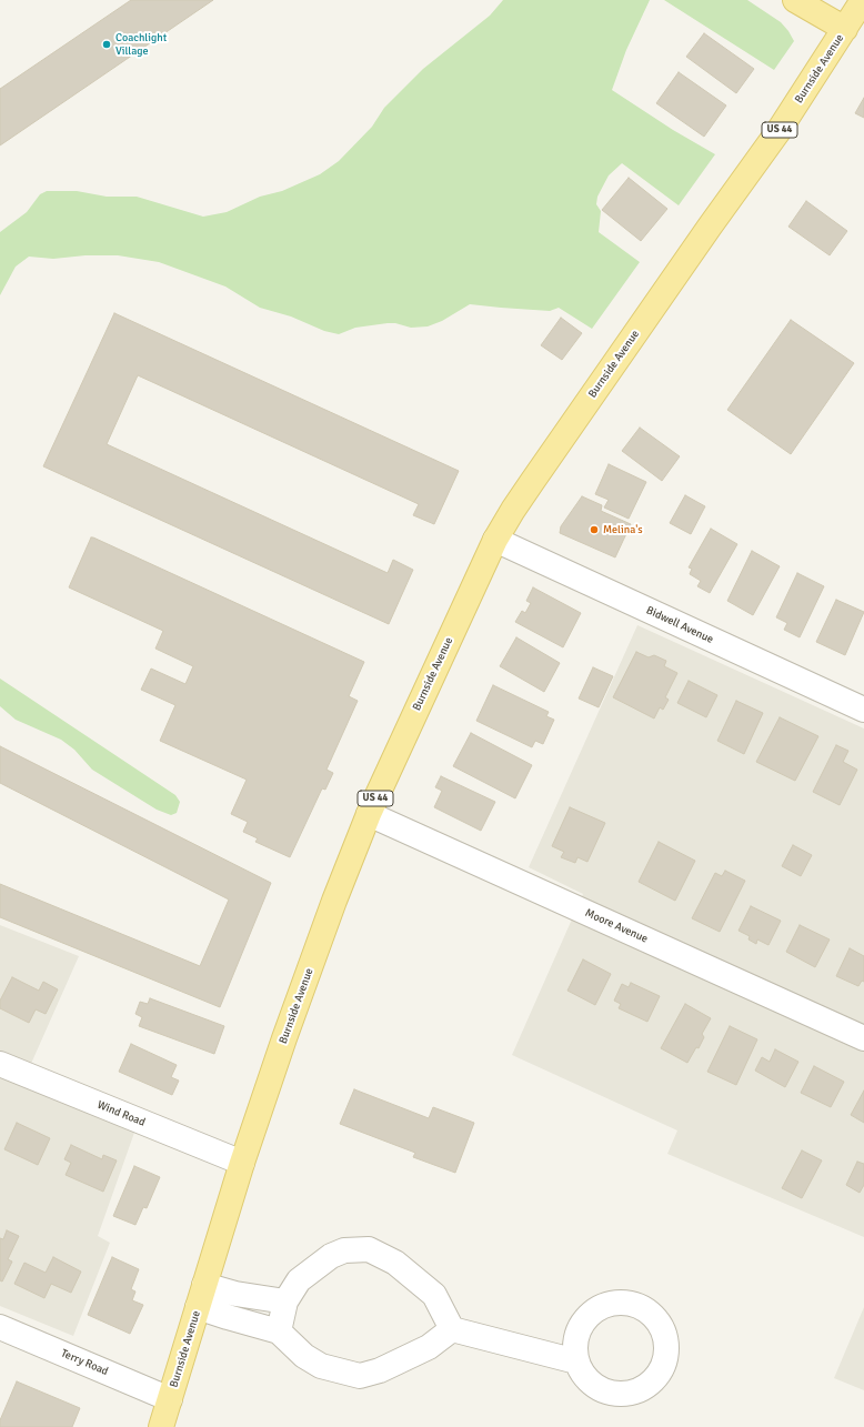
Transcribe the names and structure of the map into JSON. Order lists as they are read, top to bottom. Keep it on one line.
{"streets":{"main road":["Burnside Avenue","US 44"],"street":["Bidwell Avenue","Moore Avenue","Wind Road","Terry Road"]},"crossings":[["Burnside Avenue","Bidwell Avenue"],["Burnside Avenue","Moore Avenue"],["Burnside Avenue","Wind Road"],["Burnside Avenue","Terry Road"]],"places":["Coachlight Village","Melina's"]}
